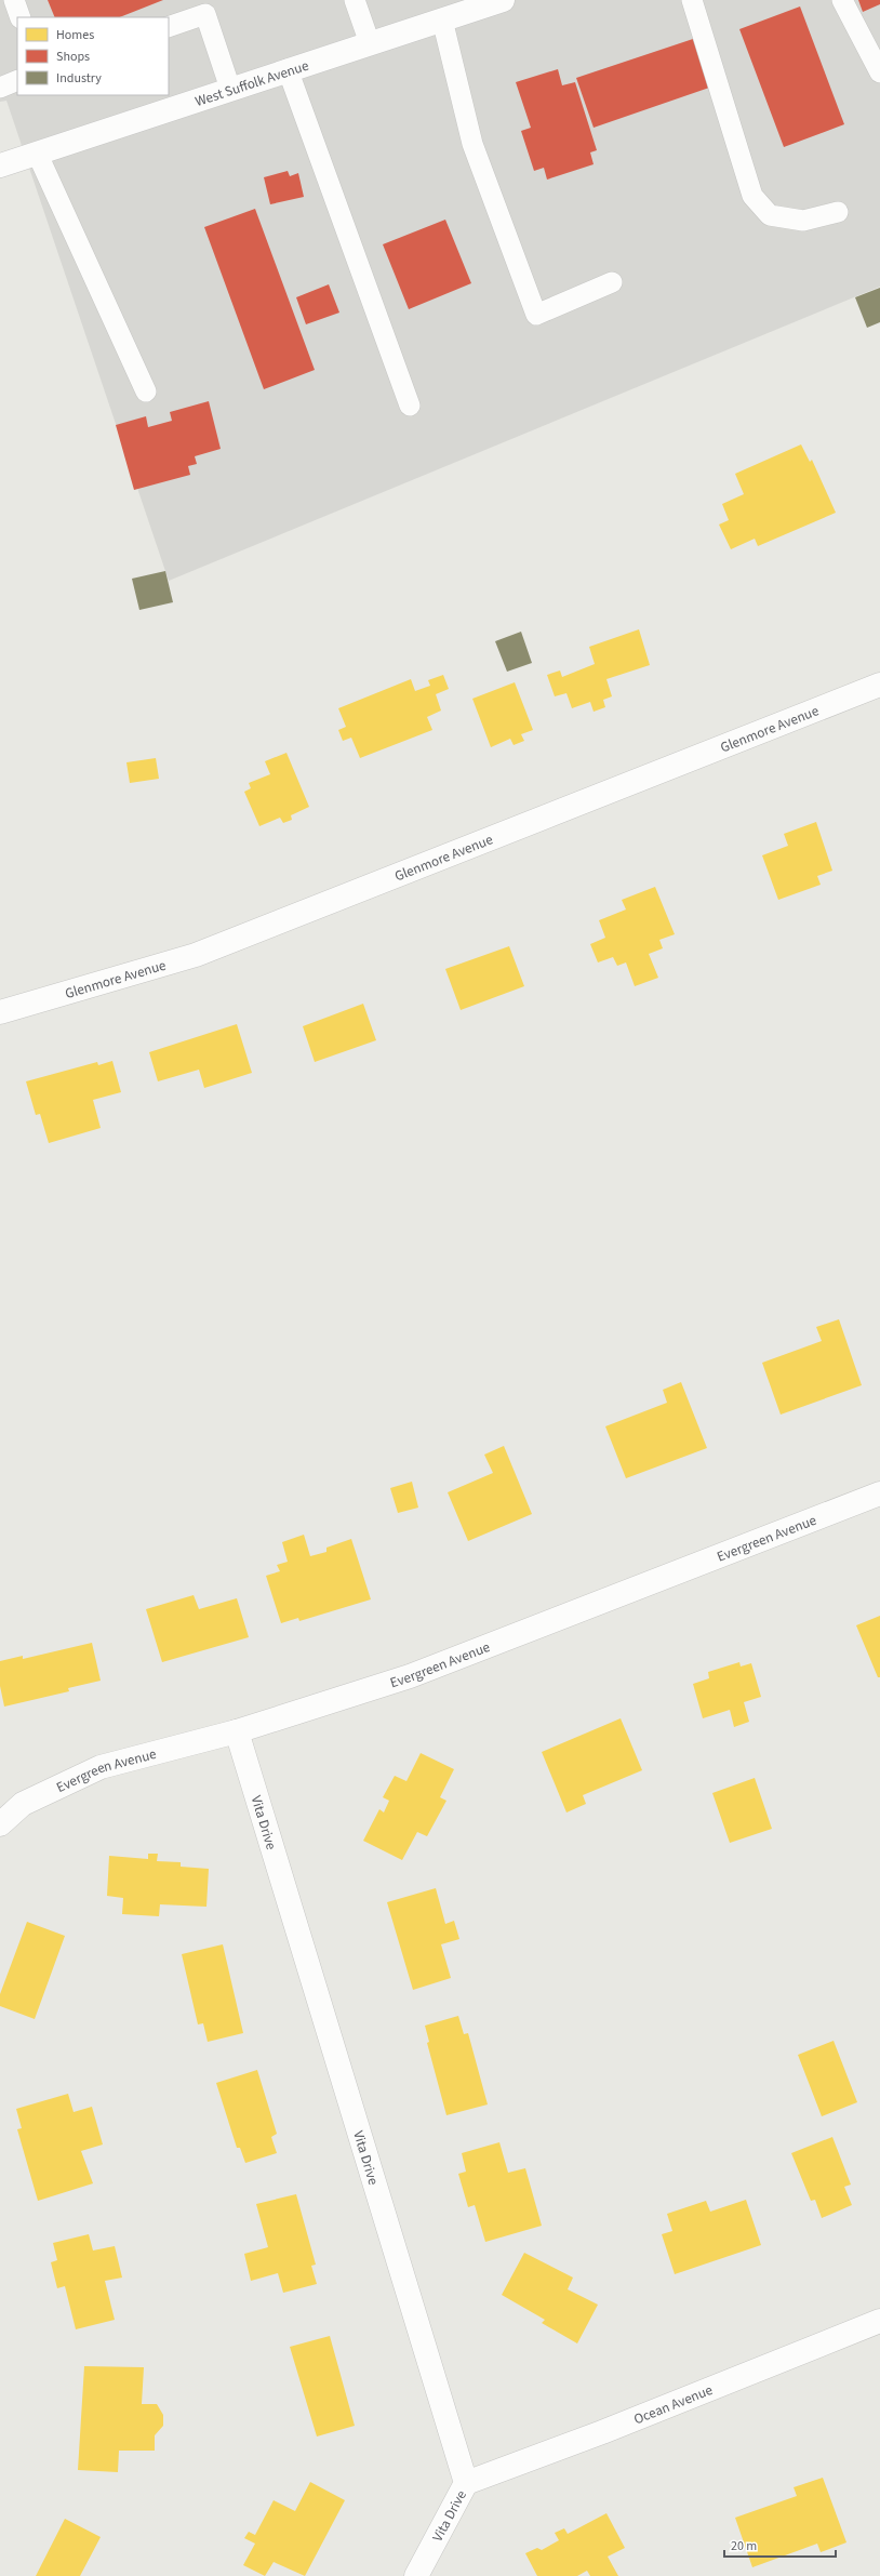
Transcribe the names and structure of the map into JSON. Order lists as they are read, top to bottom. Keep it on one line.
{"streets":{"street":["West Suffolk Avenue","Glenmore Avenue","Evergreen Avenue","Vita Drive","Ocean Avenue"]},"crossings":[["Evergreen Avenue","Vita Drive"],["Vita Drive","Ocean Avenue"]],"legend":["Homes","Shops","Industry"],"scale_bar":"20 m"}
